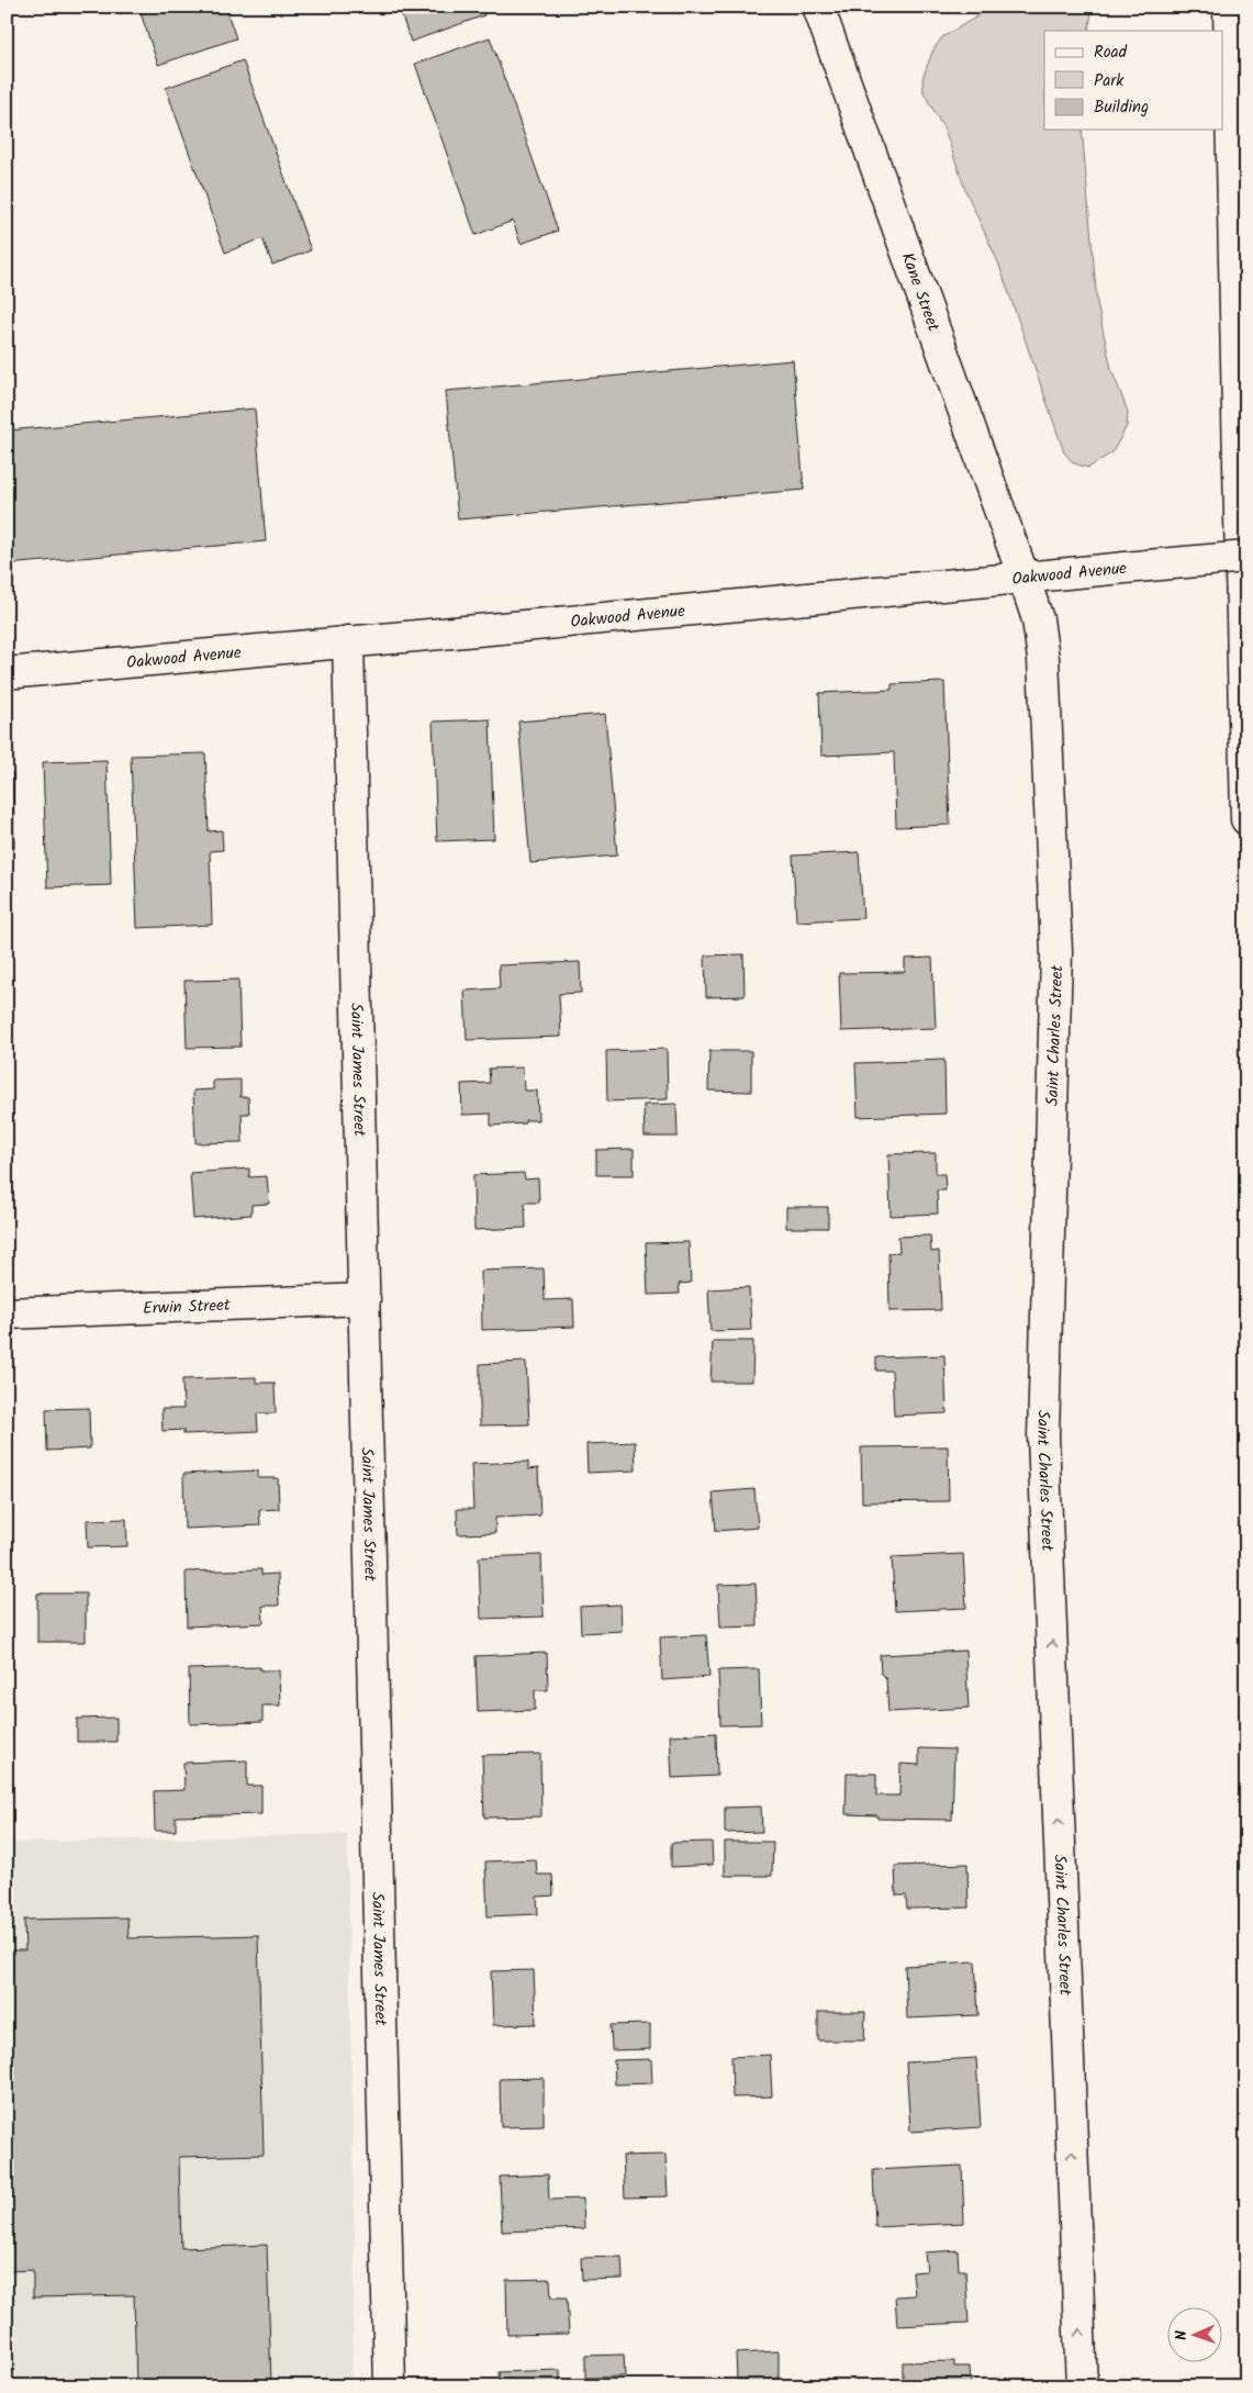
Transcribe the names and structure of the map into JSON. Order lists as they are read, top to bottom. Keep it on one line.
{"streets":{"main road":["Kane Street","Oakwood Avenue","Saint Charles Street","Saint James Street","Erwin Street"]},"crossings":[["Kane Street","Oakwood Avenue"],["Kane Street","Saint Charles Street"],["Oakwood Avenue","Saint Charles Street"],["Oakwood Avenue","Saint James Street"],["Saint James Street","Erwin Street"]],"one_way":["Saint Charles Street"],"legend":["Road","Park","Building"],"north":"left"}
